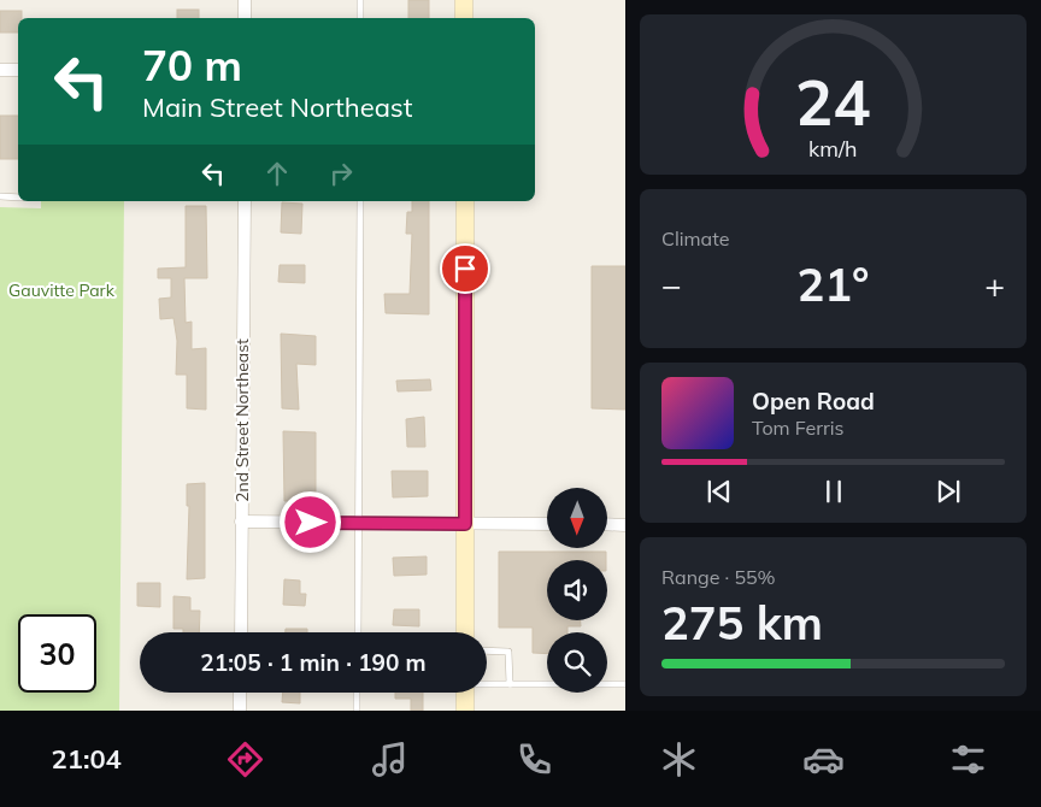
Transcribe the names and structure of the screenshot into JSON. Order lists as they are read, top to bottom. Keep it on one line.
{"streets":{"street":["2nd Street Northeast"]},"parks":["Gauvitte Park"],"north":"bottom","page":{"turn":["70 m","Main Street Northeast"],"tile":["Climate",["Range · 55%","275 km"]],"heat":["−","21°","+"],"song":["Open Road","Tom Ferris"],"limit":"30","trip":"21:05 · 1 min · 190 m","tabs":"21:04","gauge":["24","km/h"]}}
